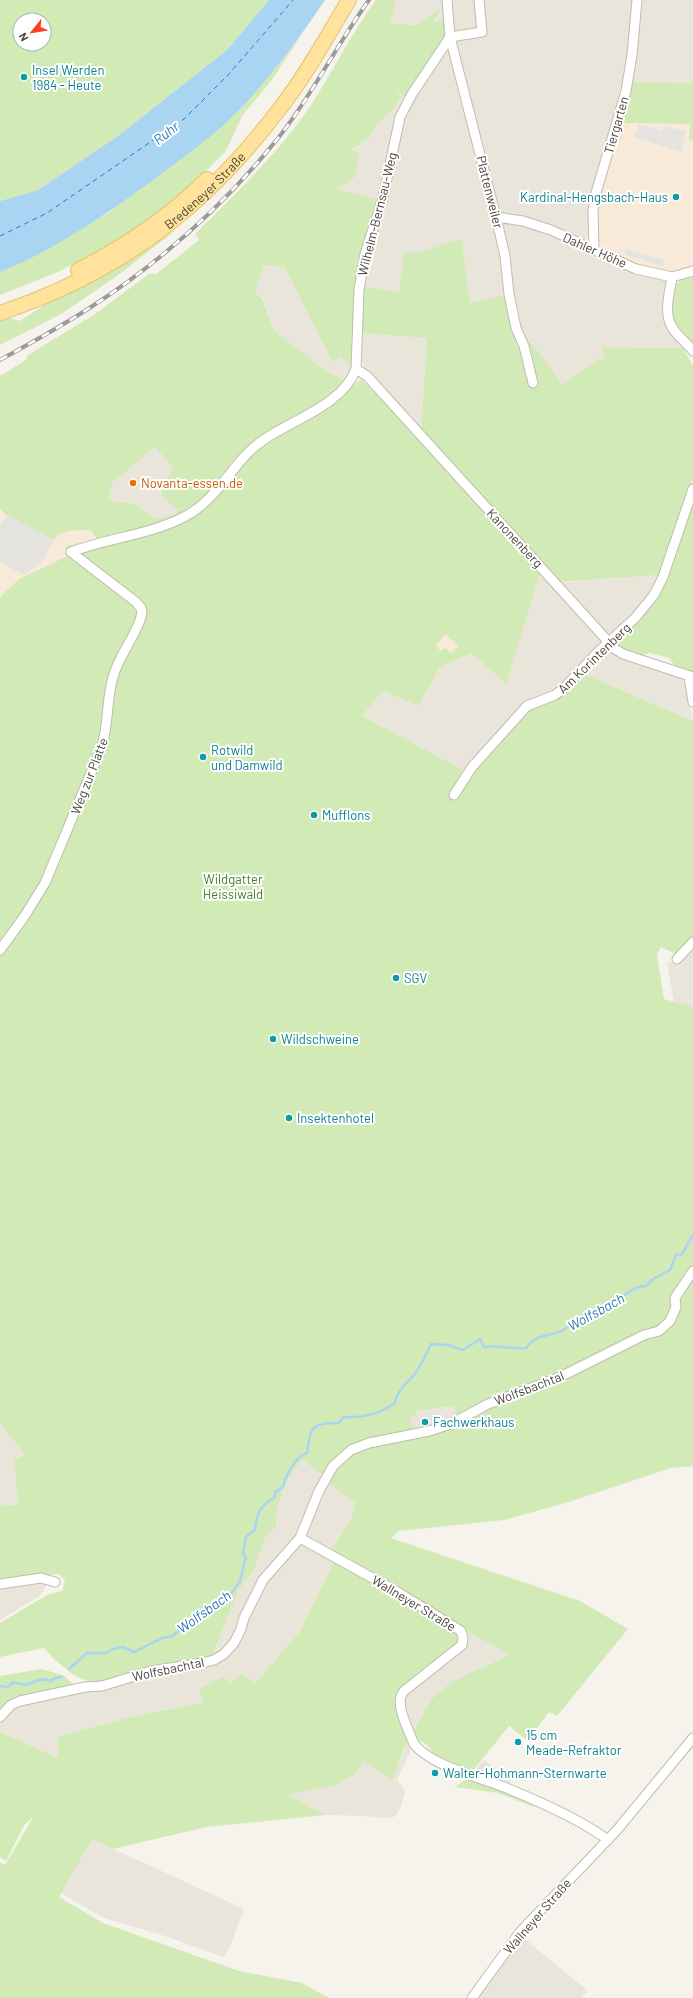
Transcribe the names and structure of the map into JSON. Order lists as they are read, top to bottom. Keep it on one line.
{"streets":{"main road":["Bredeneyer Straße"],"street":["Tiergarten","Plattenweiler","Wilhelm-Bernsau-Weg","Dahler Höhe","Kanonenberg","Am Korintenberg","Weg zur Platte","Wolfsbachtal","Wallneyer Straße"]},"crossings":[["Tiergarten","Dahler Höhe"],["Plattenweiler","Wilhelm-Bernsau-Weg"],["Plattenweiler","Dahler Höhe"],["Wilhelm-Bernsau-Weg","Kanonenberg"],["Wilhelm-Bernsau-Weg","Weg zur Platte"],["Kanonenberg","Am Korintenberg"],["Wolfsbachtal","Wallneyer Straße"]],"water":["Ruhr","Wolfsbach"],"parks":["Wildgatter Heissiwald"],"places":["Insel Werden 1984 - Heute","Kardinal-Hengsbach-Haus","Novanta-essen.de","Rotwild und Damwild","Mufflons","SGV","Wildschweine","Insektenhotel","Fachwerkhaus","15 cm Meade-Refraktor","Walter-Hohmann-Sternwarte"],"north":"bottom left"}
